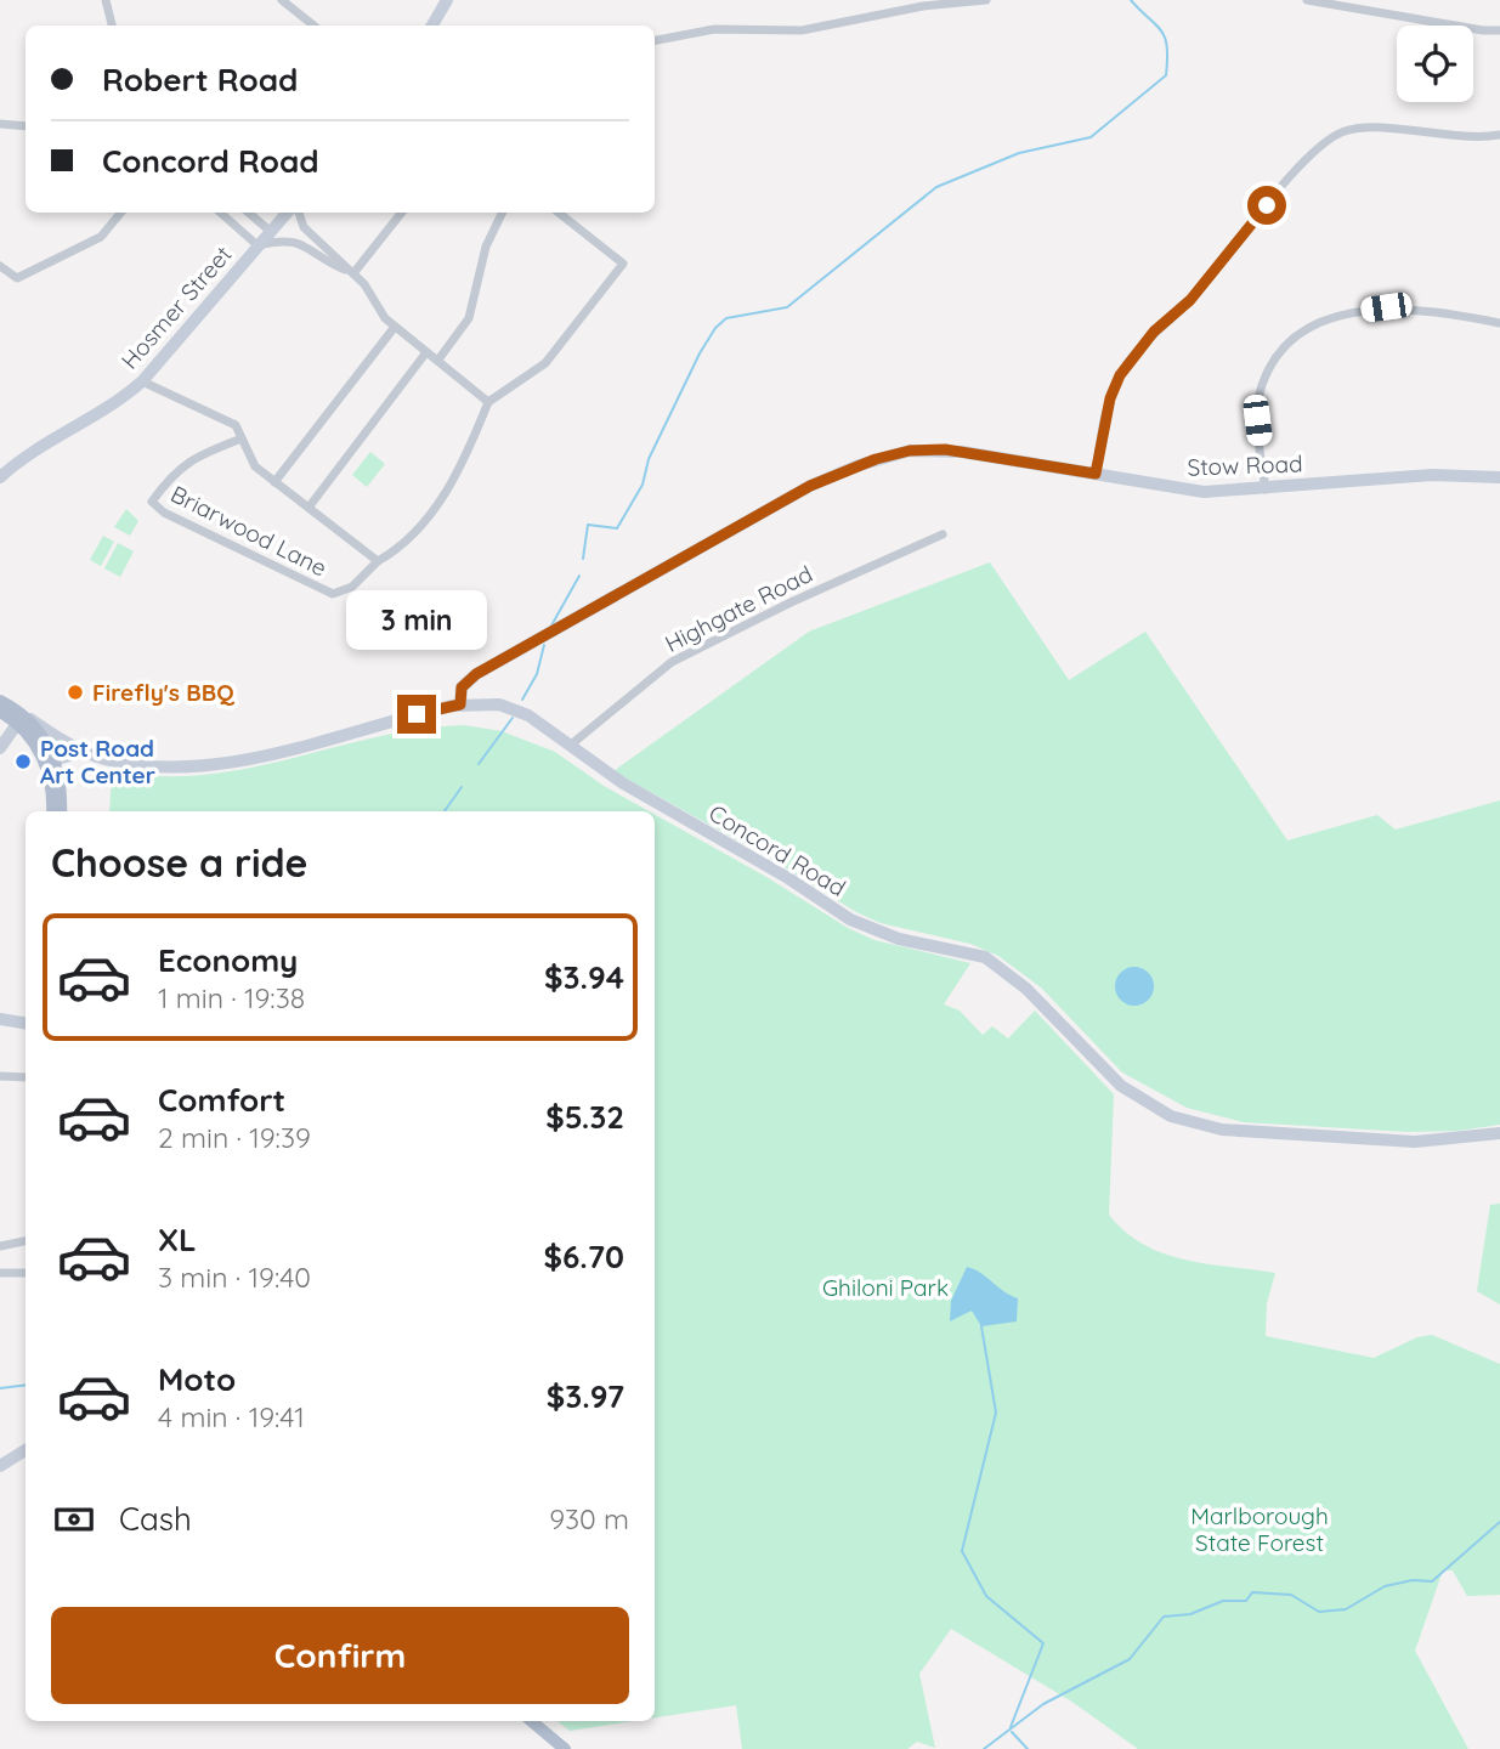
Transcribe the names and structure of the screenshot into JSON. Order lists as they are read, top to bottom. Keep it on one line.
{"streets":{"street":["Hosmer Street","Stow Road","Briarwood Lane","Highgate Road","Concord Road"]},"crossings":[["Hosmer Street","Briarwood Lane"],["Stow Road","Concord Road"],["Highgate Road","Concord Road"]],"parks":["Ghiloni Park","Marlborough State Forest"],"places":["Firefly's BBQ","Post Road Art Center"],"page":{"banner":["Robert Road","Concord Road"],"bubble":"3 min","heading":"Choose a ride","list":[{"name":"Economy","note":"1 min · 19:38","value":"$3.94"},{"name":"Comfort","note":"2 min · 19:39","value":"$5.32"},{"name":"XL","note":"3 min · 19:40","value":"$6.70"},{"name":"Moto","note":"4 min · 19:41","value":"$3.97"}],"pay":["Cash","930 m"],"buttons":"Confirm"}}
